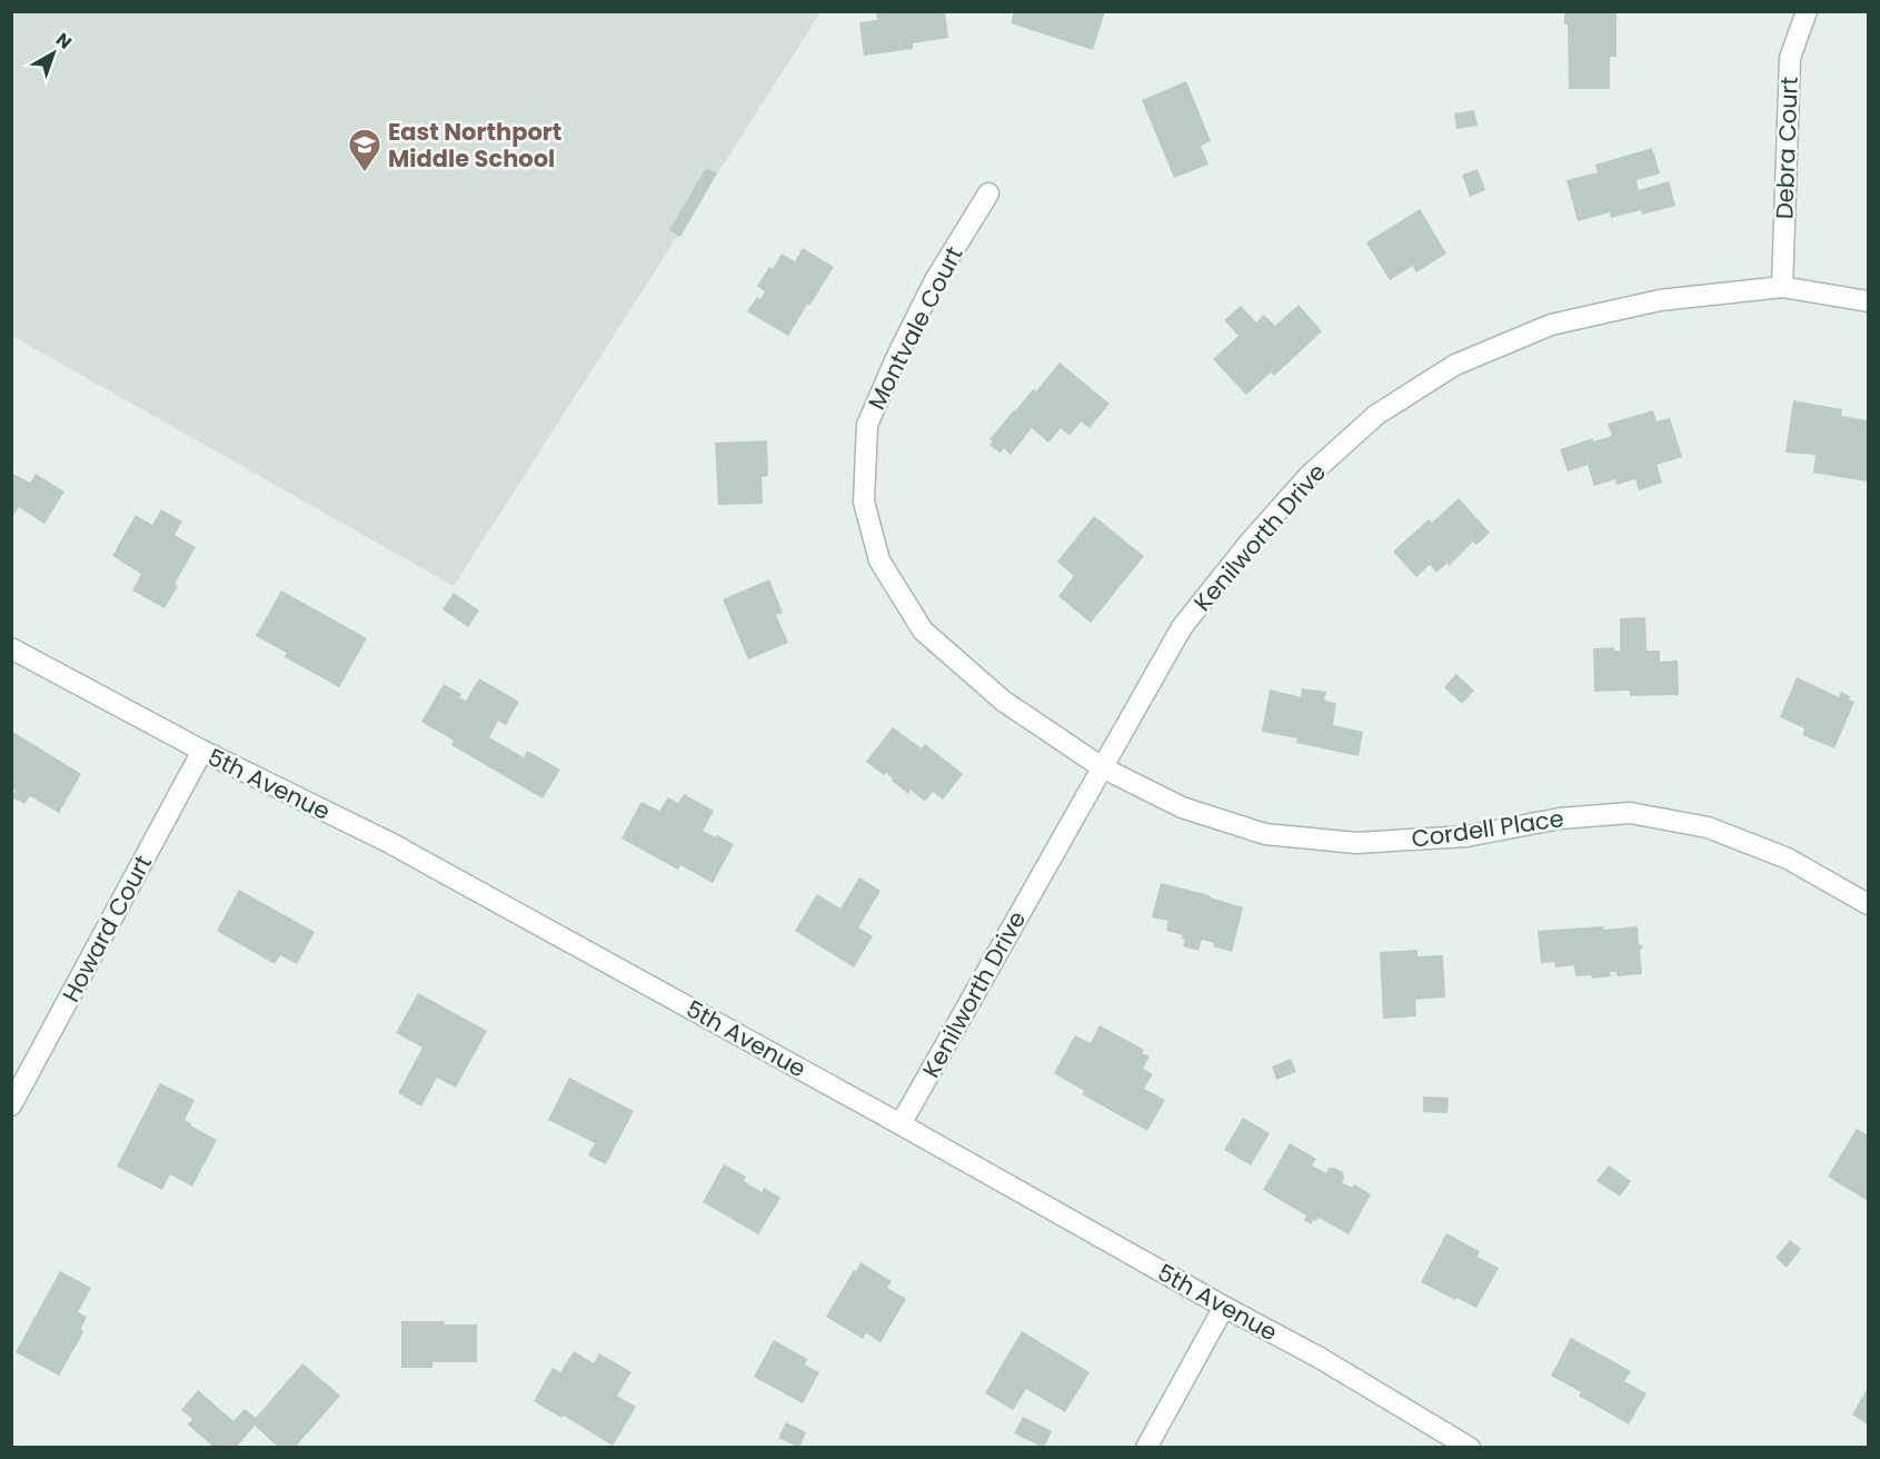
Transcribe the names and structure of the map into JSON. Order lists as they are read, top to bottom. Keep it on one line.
{"streets":{"street":["Debra Court","Montvale Court","Kenilworth Drive","5th Avenue","Cordell Place","Howard Court"]},"crossings":[["Debra Court","Kenilworth Drive"],["Montvale Court","Kenilworth Drive"],["Montvale Court","Cordell Place"],["Kenilworth Drive","5th Avenue"],["Kenilworth Drive","Cordell Place"],["5th Avenue","Howard Court"]],"places":{"school or university":["East Northport Middle School"]},"north":"top right"}
